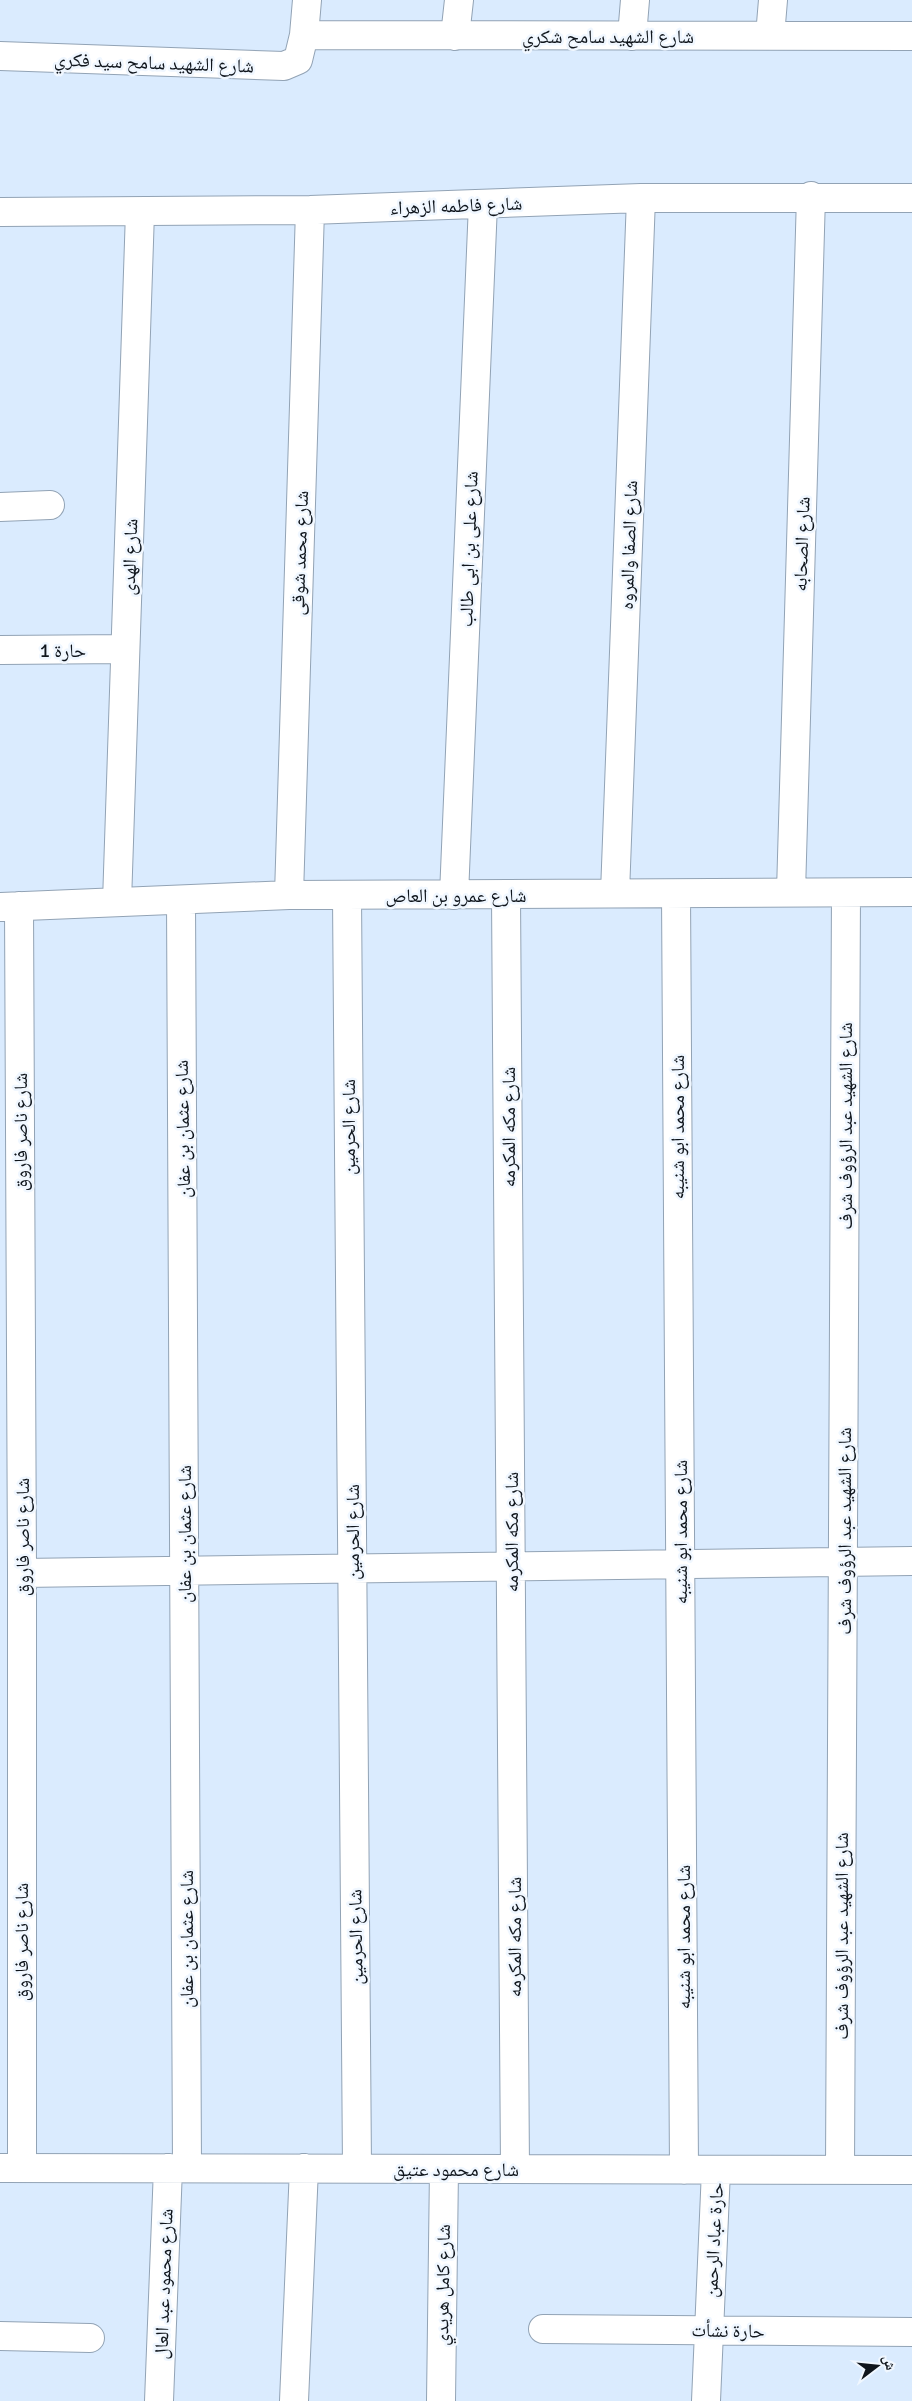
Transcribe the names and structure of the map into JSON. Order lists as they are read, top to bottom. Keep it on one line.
{"streets":{"street":["شارع الشهيد سامح شكري","شارع الشهيد سامح سيد فكري","شارع فاطمه الزهراء","شارع الصحابه","شارع الصفا والمروه","شارع على بن ابى طالب","شارع محمد شوقى","شارع الهدى","حارة 1","شارع عمرو بن العاص","شارع الشهيد عبد الرؤوف شرف","شارع الحرمين","شارع مكه المكرمه","شارع محمد ابو شنيبه","شارع عثمان بن عفان","شارع ناصر فاروق","شارع محمود عتيق","حارة عباد الرحمن","شارع محمود عبد العال","شارع كامل هريدي","حارة نشأت"]},"crossings":[["شارع الشهيد سامح شكري","شارع الشهيد سامح سيد فكري"],["شارع فاطمه الزهراء","شارع الصحابه"],["شارع فاطمه الزهراء","شارع الصفا والمروه"],["شارع فاطمه الزهراء","شارع على بن ابى طالب"],["شارع فاطمه الزهراء","شارع محمد شوقى"],["شارع فاطمه الزهراء","شارع الهدى"],["شارع الصحابه","شارع عمرو بن العاص"],["شارع الصفا والمروه","شارع عمرو بن العاص"],["شارع على بن ابى طالب","شارع عمرو بن العاص"],["شارع محمد شوقى","شارع عمرو بن العاص"],["شارع الهدى","حارة 1"],["شارع الهدى","شارع عمرو بن العاص"],["شارع عمرو بن العاص","شارع الشهيد عبد الرؤوف شرف"],["شارع عمرو بن العاص","شارع الحرمين"],["شارع عمرو بن العاص","شارع مكه المكرمه"],["شارع عمرو بن العاص","شارع محمد ابو شنيبه"],["شارع عمرو بن العاص","شارع عثمان بن عفان"],["شارع عمرو بن العاص","شارع ناصر فاروق"],["شارع الشهيد عبد الرؤوف شرف","شارع محمود عتيق"],["شارع الحرمين","شارع محمود عتيق"],["شارع مكه المكرمه","شارع محمود عتيق"],["شارع محمد ابو شنيبه","شارع محمود عتيق"],["شارع عثمان بن عفان","شارع محمود عتيق"],["شارع عثمان بن عفان","شارع محمود عبد العال"],["شارع ناصر فاروق","شارع محمود عتيق"],["شارع محمود عتيق","حارة عباد الرحمن"],["شارع محمود عتيق","شارع محمود عبد العال"],["شارع محمود عتيق","شارع كامل هريدي"],["حارة عباد الرحمن","حارة نشأت"]],"north":"right"}
